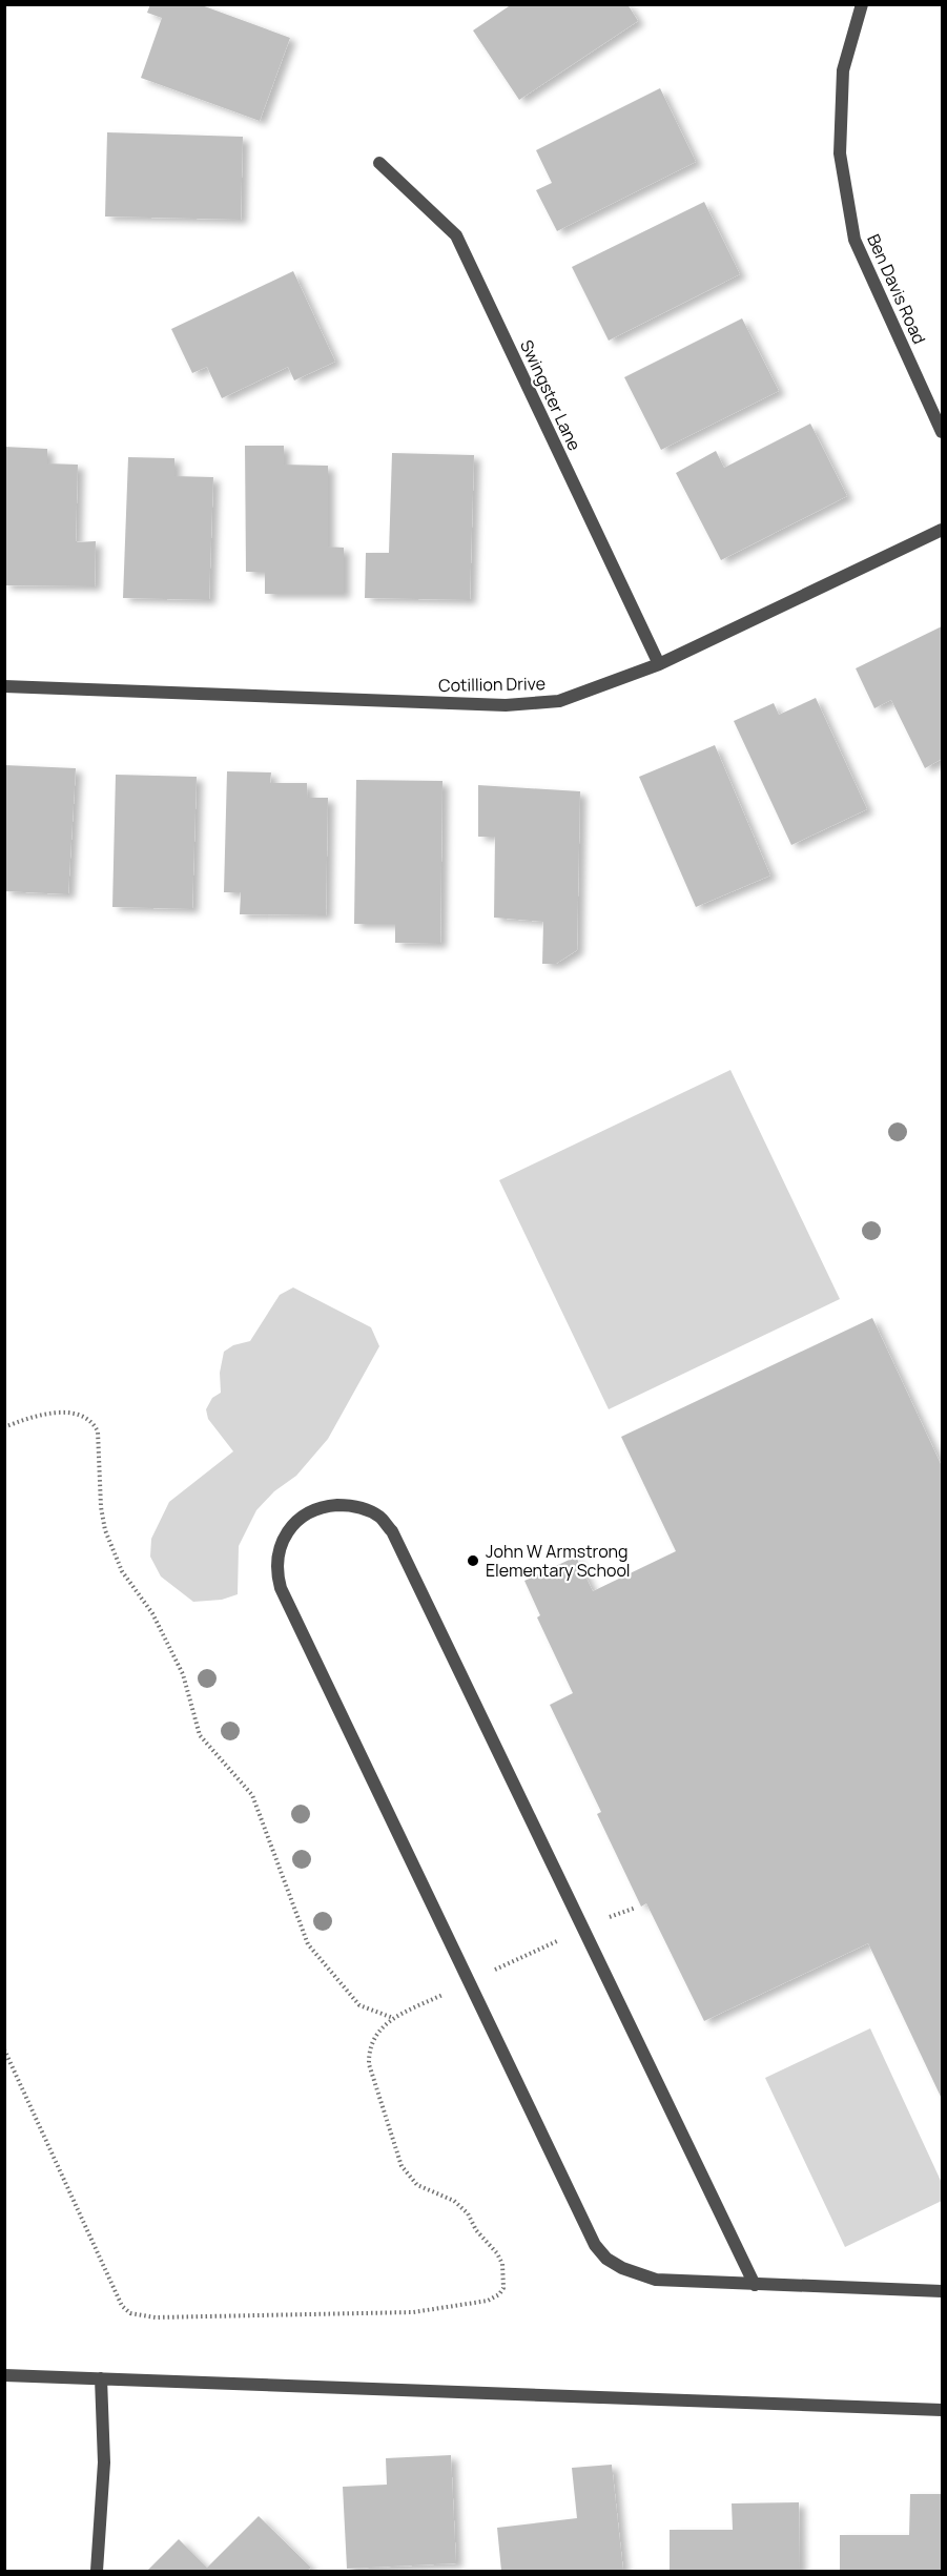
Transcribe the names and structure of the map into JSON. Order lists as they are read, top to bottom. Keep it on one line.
{"streets":{"street":["Ben Davis Road","Swingster Lane","Cotillion Drive"]},"crossings":[["Swingster Lane","Cotillion Drive"]],"places":["John W Armstrong Elementary School"]}
